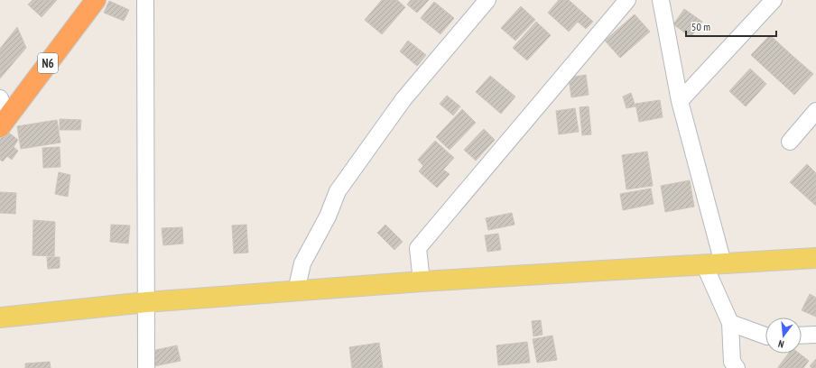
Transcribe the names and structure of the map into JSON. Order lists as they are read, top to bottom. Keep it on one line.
{"streets":{"highway":["N6"]},"scale_bar":"50 m","north":"bottom"}
